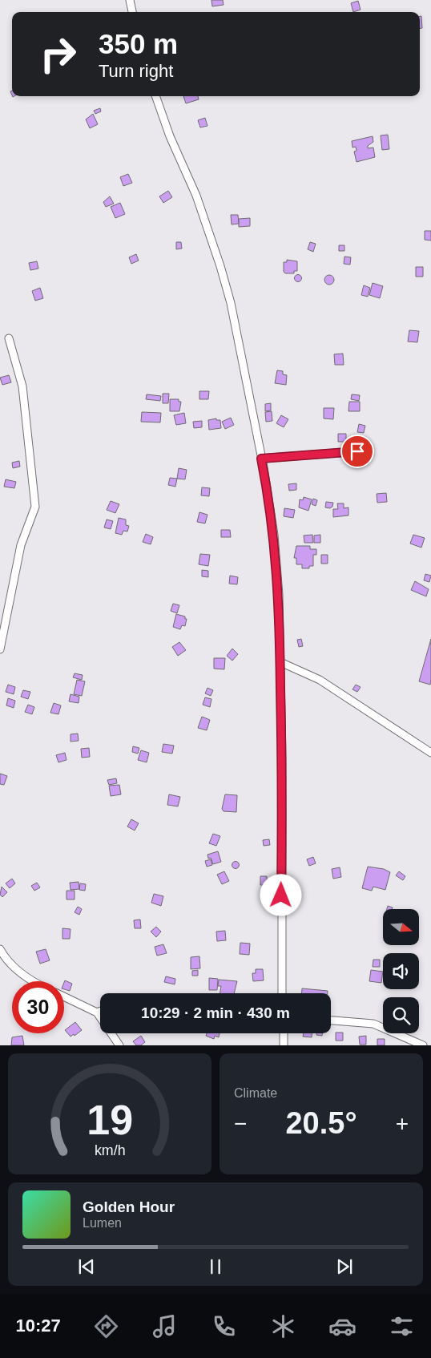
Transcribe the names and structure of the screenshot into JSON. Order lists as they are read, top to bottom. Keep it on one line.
{"north":"right","page":{"turn":["350 m","Turn right"],"limit":"30","trip":"10:29 · 2 min · 430 m","tile":"Climate","heat":["−","20.5°","+"],"song":["Golden Hour","Lumen"],"tabs":"10:27","gauge":["19","km/h"]}}
